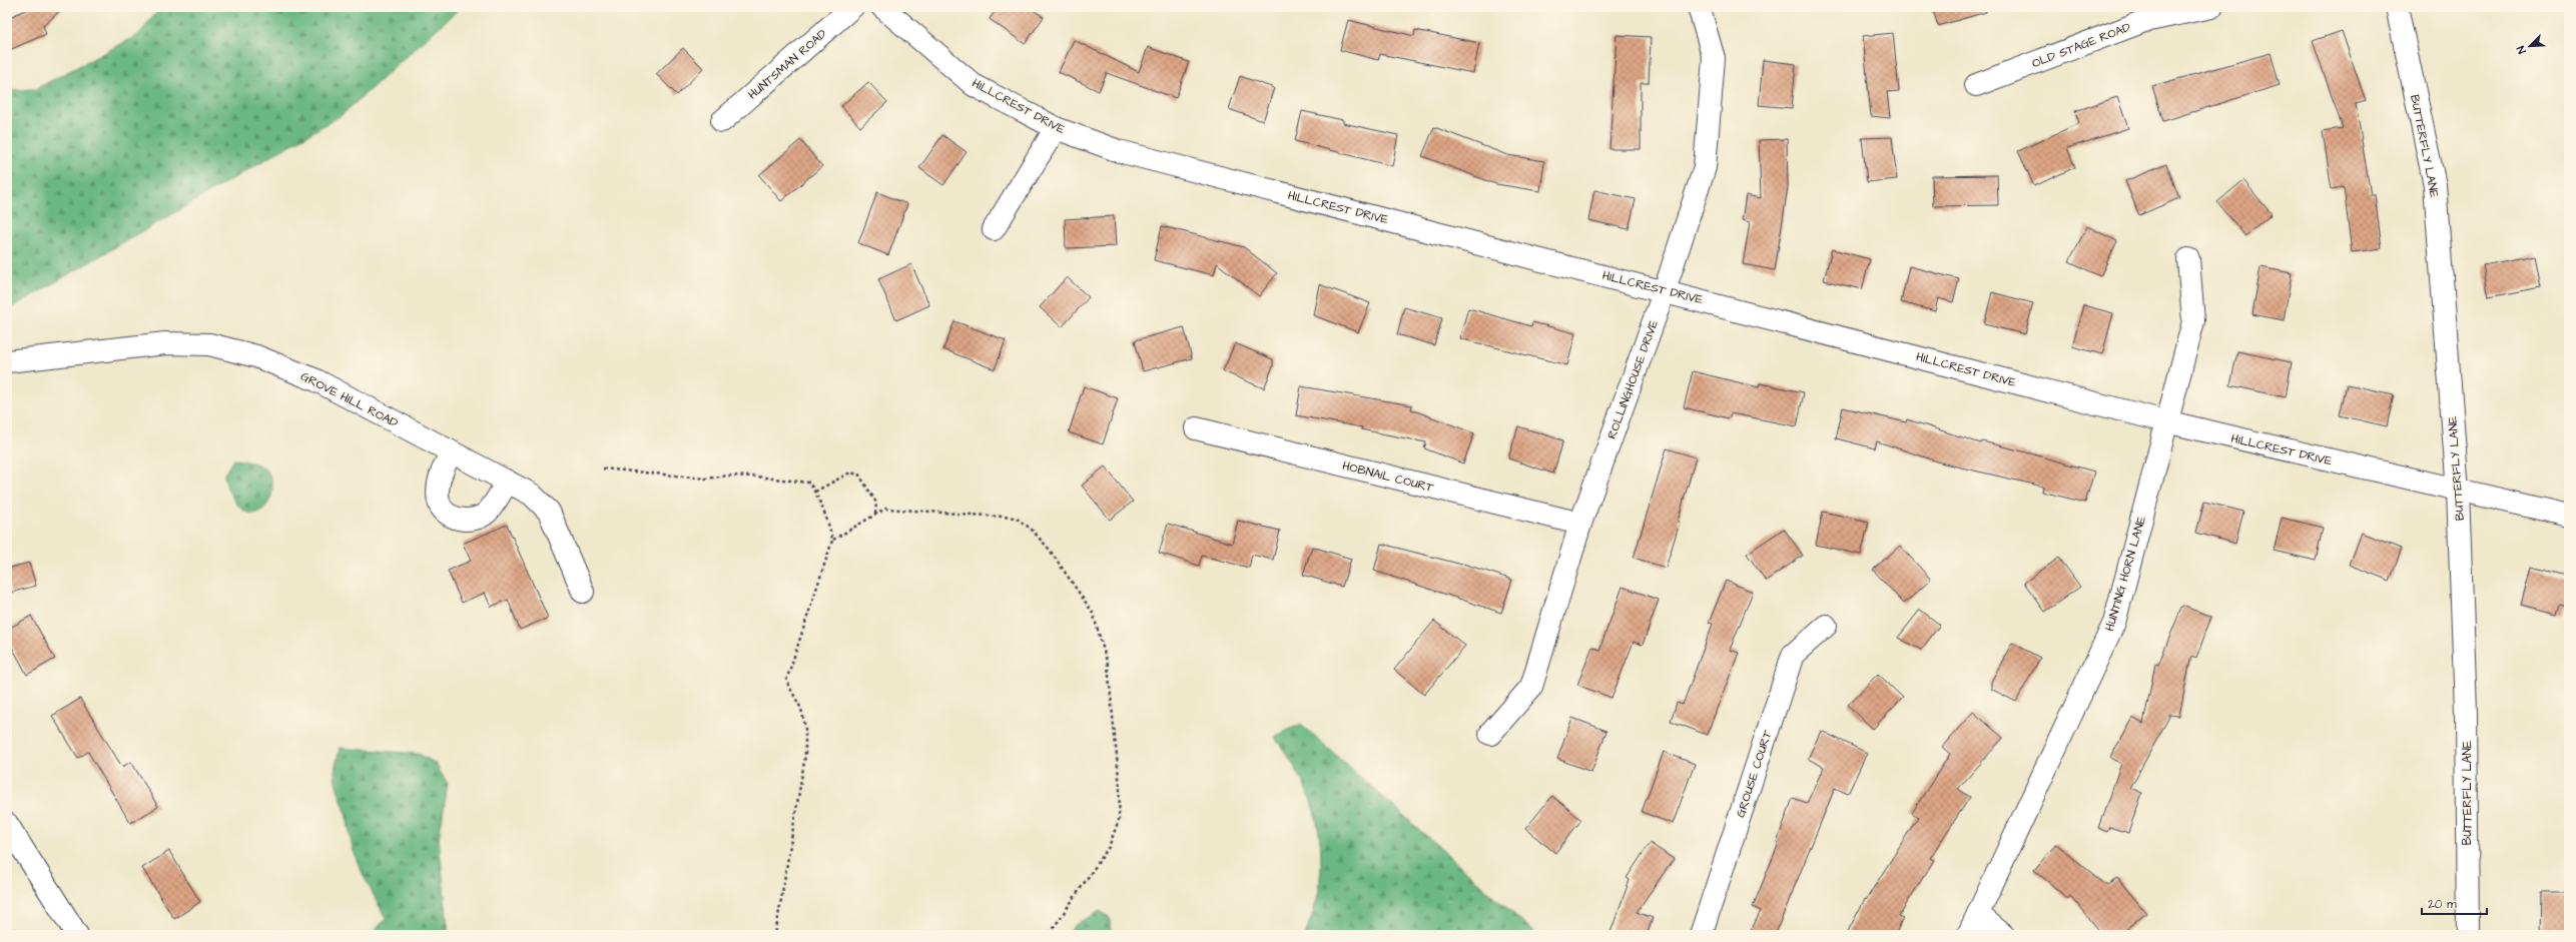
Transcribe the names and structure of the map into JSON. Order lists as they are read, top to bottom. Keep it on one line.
{"streets":{"street":["OLD STAGE ROAD","HUNTSMAN ROAD","HILLCREST DRIVE","BUTTERFLY LANE","ROLLINGHOUSE DRIVE","GROVE HILL ROAD","HOBNAIL COURT","HUNTING HORN LANE","GROUSE COURT"]},"crossings":[["HILLCREST DRIVE","BUTTERFLY LANE"],["HILLCREST DRIVE","ROLLINGHOUSE DRIVE"],["HILLCREST DRIVE","HUNTING HORN LANE"],["ROLLINGHOUSE DRIVE","HOBNAIL COURT"]],"scale_bar":"20 m","north":"bottom left"}
